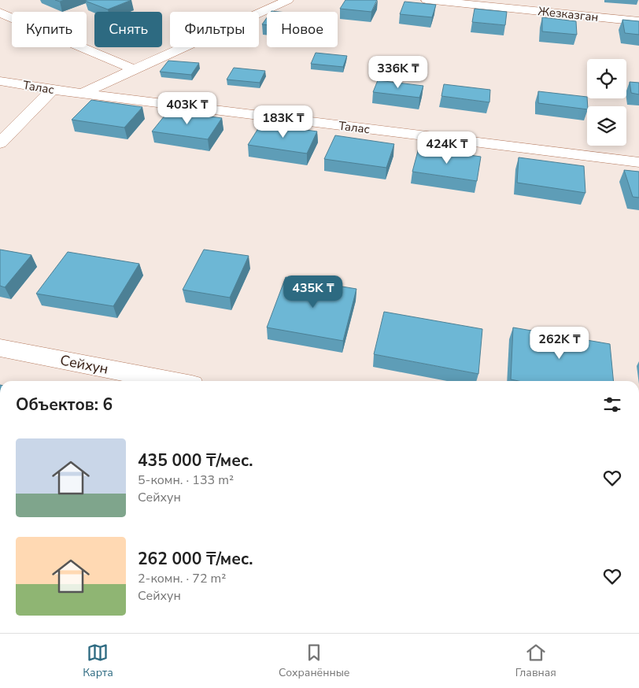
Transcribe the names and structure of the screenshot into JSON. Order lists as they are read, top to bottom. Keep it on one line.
{"streets":{"street":["Жезказган","Талас","Сейхун"]},"page":{"chip":["Купить","Снять","Фильтры","Новое"],"price":["336K ₸","403K ₸","183K ₸","424K ₸","435K ₸","262K ₸"],"heading":"Объектов: 6","list":[{"name":"435 000 ₸/мес.","note":"5-комн. · 133 m² · Сейхун"},{"name":"262 000 ₸/мес.","note":"2-комн. · 72 m² · Сейхун"}],"tabs":["Карта","Сохранённые","Главная"]}}
